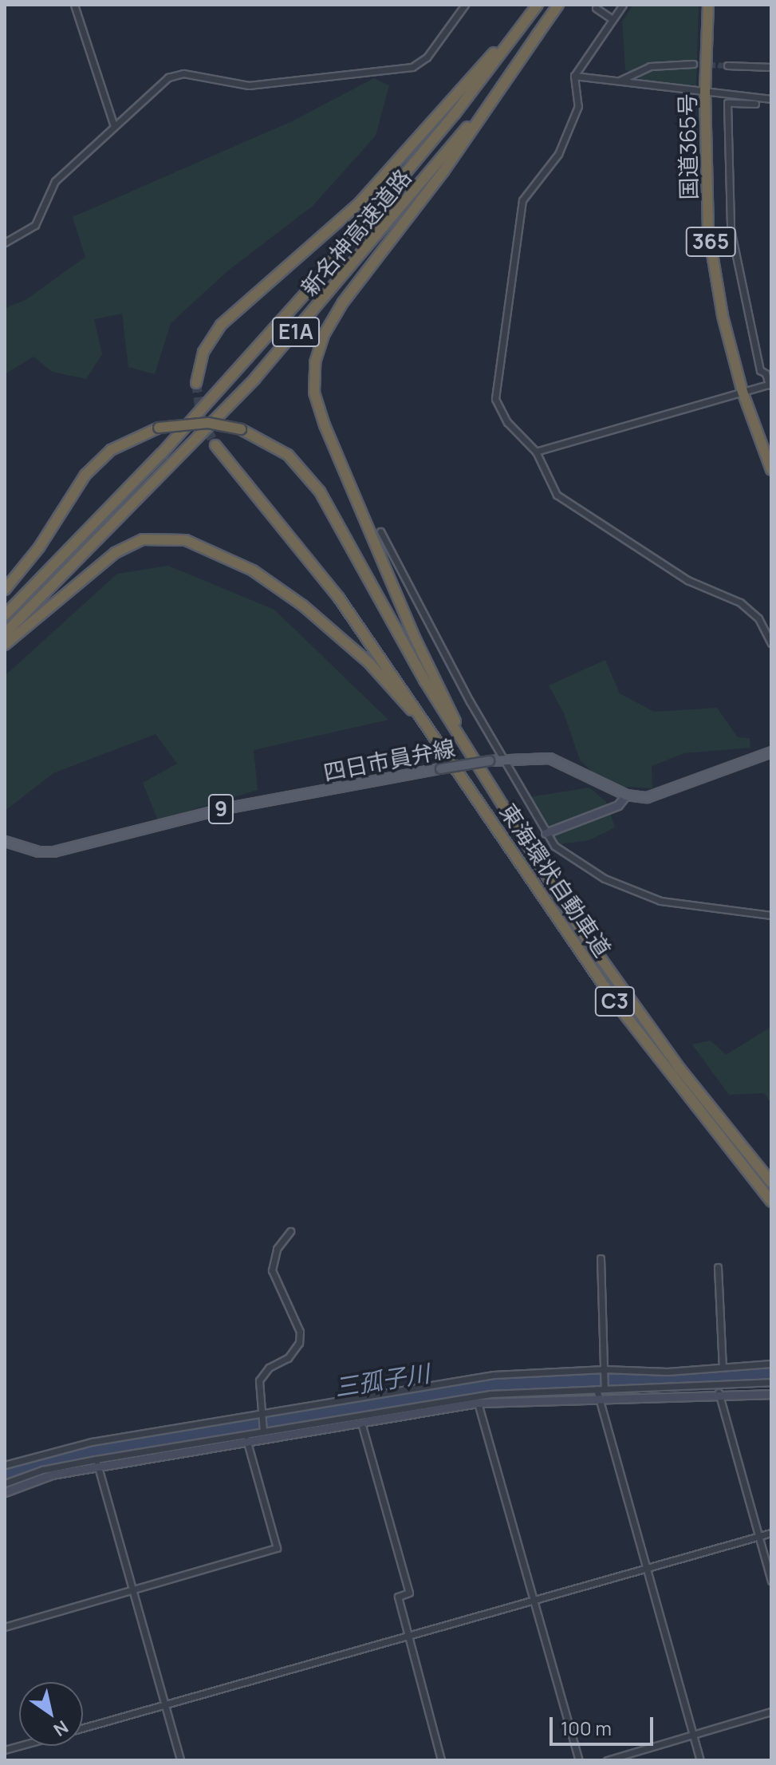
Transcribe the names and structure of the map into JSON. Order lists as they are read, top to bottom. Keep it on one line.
{"streets":{"highway":["国道365号","新名神高速道路","365","E1A","東海環状自動車道","C3"],"main road":["四日市員弁線","9"]},"water":["三孤子川"],"scale_bar":"100 m","north":"bottom right"}
